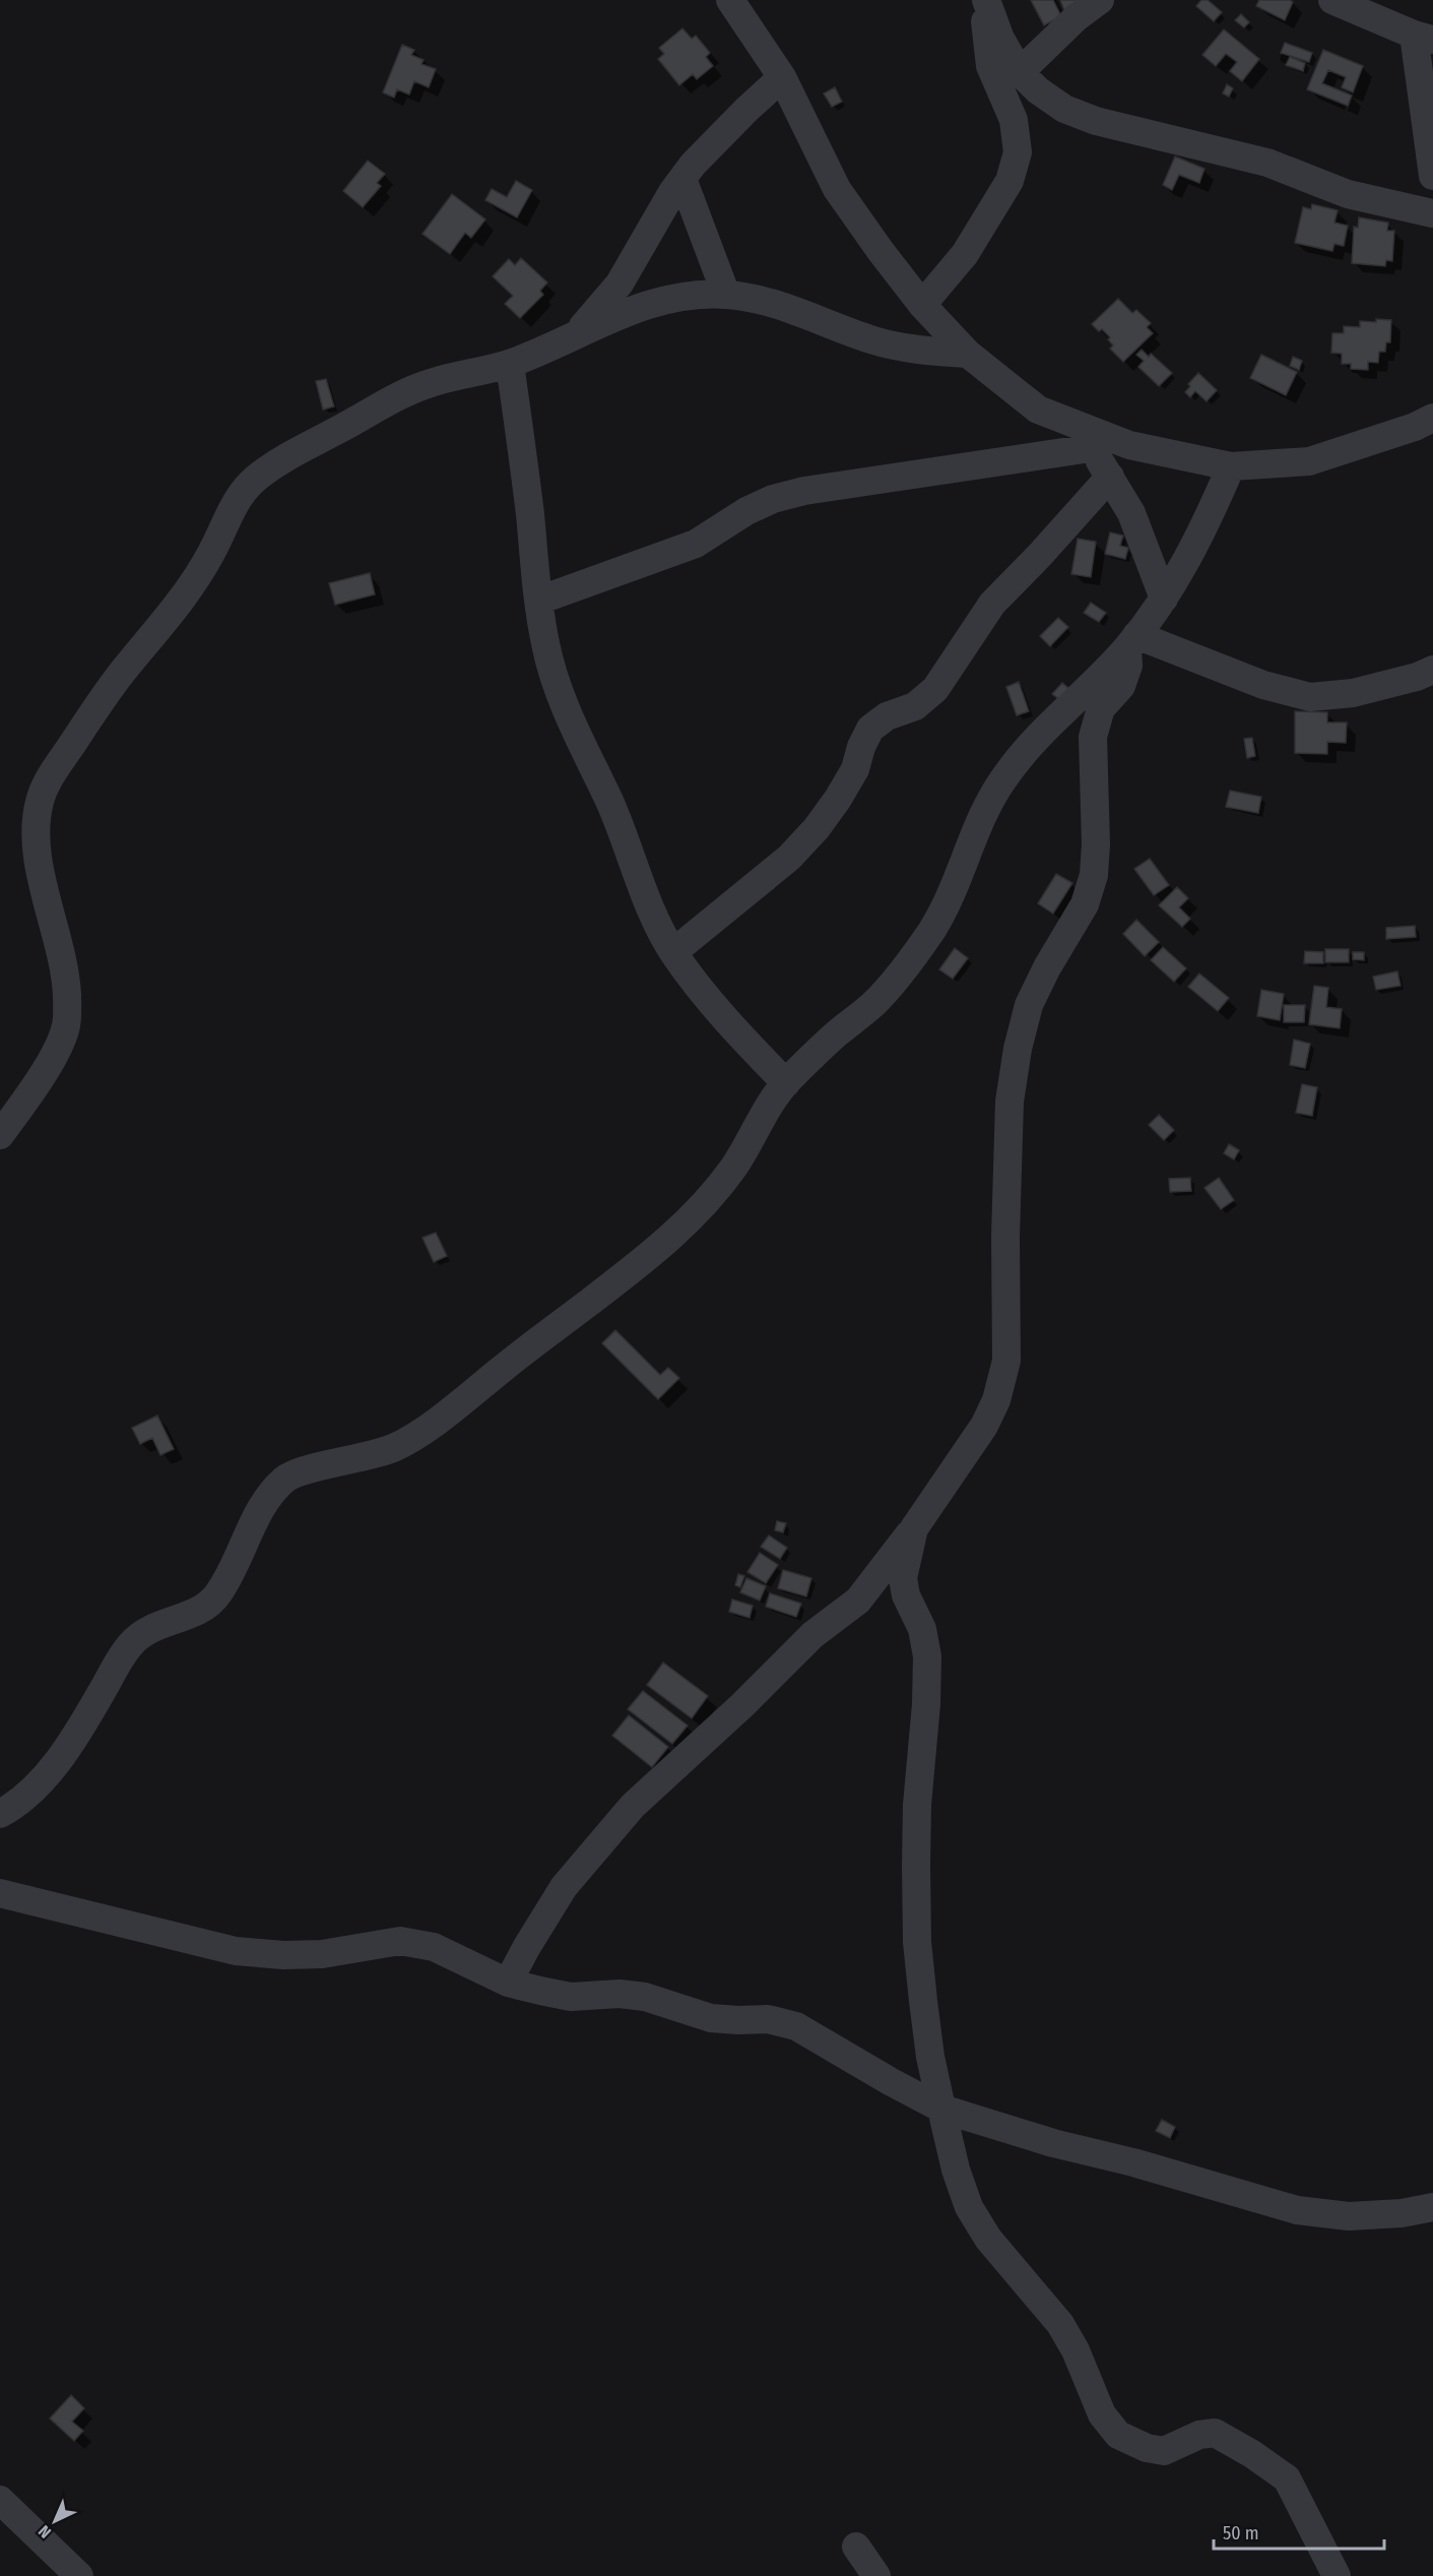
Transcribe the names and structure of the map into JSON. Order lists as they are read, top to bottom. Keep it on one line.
{"scale_bar":"50 m","north":"bottom left"}
